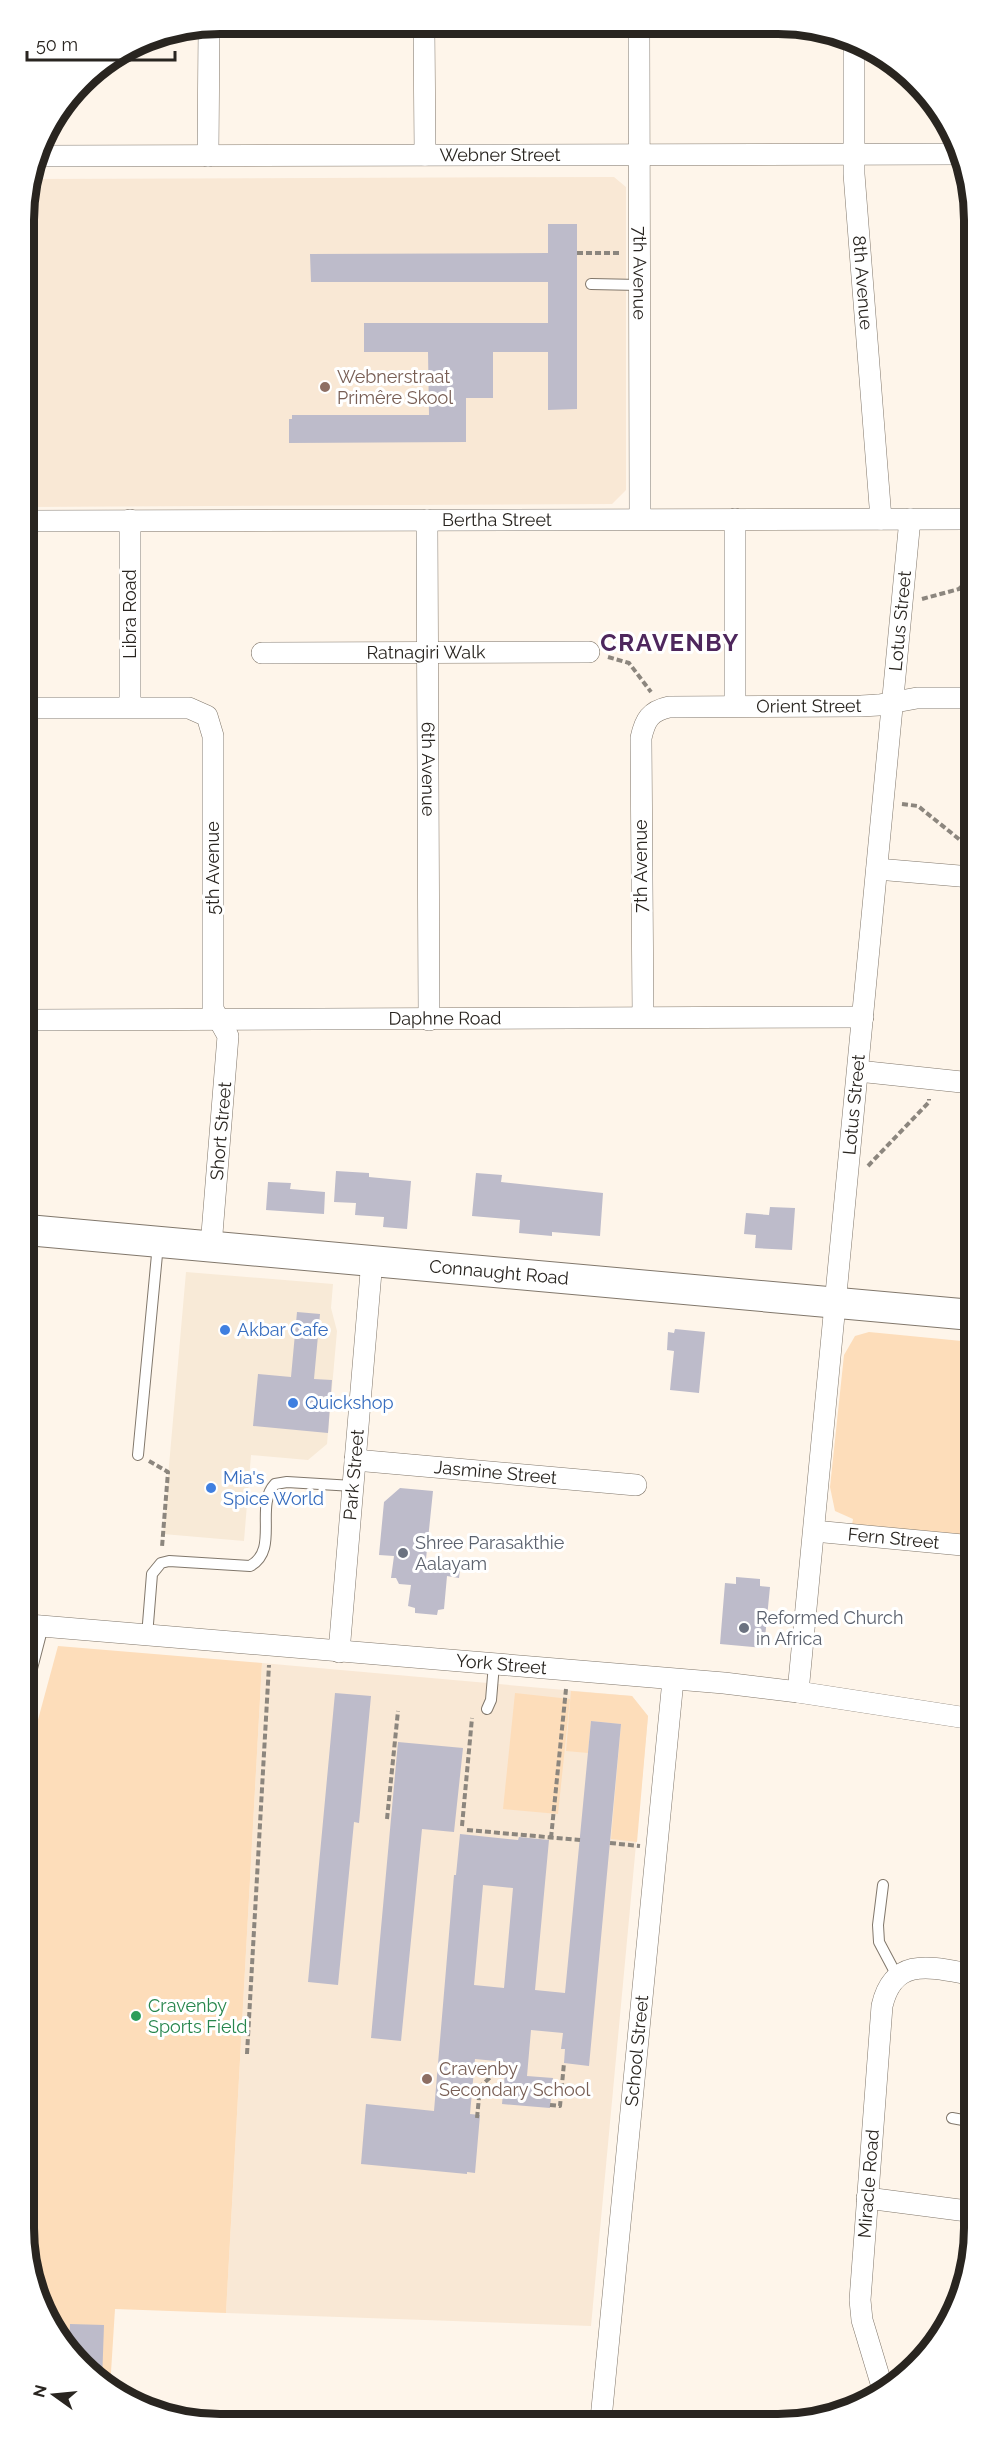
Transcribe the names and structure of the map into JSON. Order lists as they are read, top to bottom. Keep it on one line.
{"streets":{"street":["Webner Street","7th Avenue","8th Avenue","Bertha Street","Libra Road","Lotus Street","Ratnagiri Walk","Orient Street","6th Avenue","5th Avenue","Daphne Road","Short Street","Connaught Road","Jasmine Street","Park Street","Fern Street","York Street","School Street","Miracle Road"]},"crossings":[["Webner Street","7th Avenue"],["Webner Street","8th Avenue"],["7th Avenue","Bertha Street"],["7th Avenue","Orient Street"],["7th Avenue","Daphne Road"],["8th Avenue","Bertha Street"],["Bertha Street","Libra Road"],["Bertha Street","Lotus Street"],["Bertha Street","6th Avenue"],["Libra Road","5th Avenue"],["Lotus Street","Orient Street"],["Lotus Street","Daphne Road"],["Lotus Street","Connaught Road"],["Lotus Street","Fern Street"],["Lotus Street","York Street"],["Ratnagiri Walk","6th Avenue"],["6th Avenue","Daphne Road"],["5th Avenue","Daphne Road"],["5th Avenue","Short Street"],["Daphne Road","Short Street"],["Short Street","Connaught Road"],["Connaught Road","Park Street"],["Jasmine Street","Park Street"],["Park Street","York Street"],["York Street","School Street"]],"districts":["CRAVENBY"],"places":["Webnerstraat Primêre Skool","Akbar Cafe","Quickshop","Mia's Spice World","Shree Parasakthie Aalayam","Reformed Church in Africa","Cravenby Sports Field","Cravenby Secondary School"],"scale_bar":"50 m","north":"left"}
